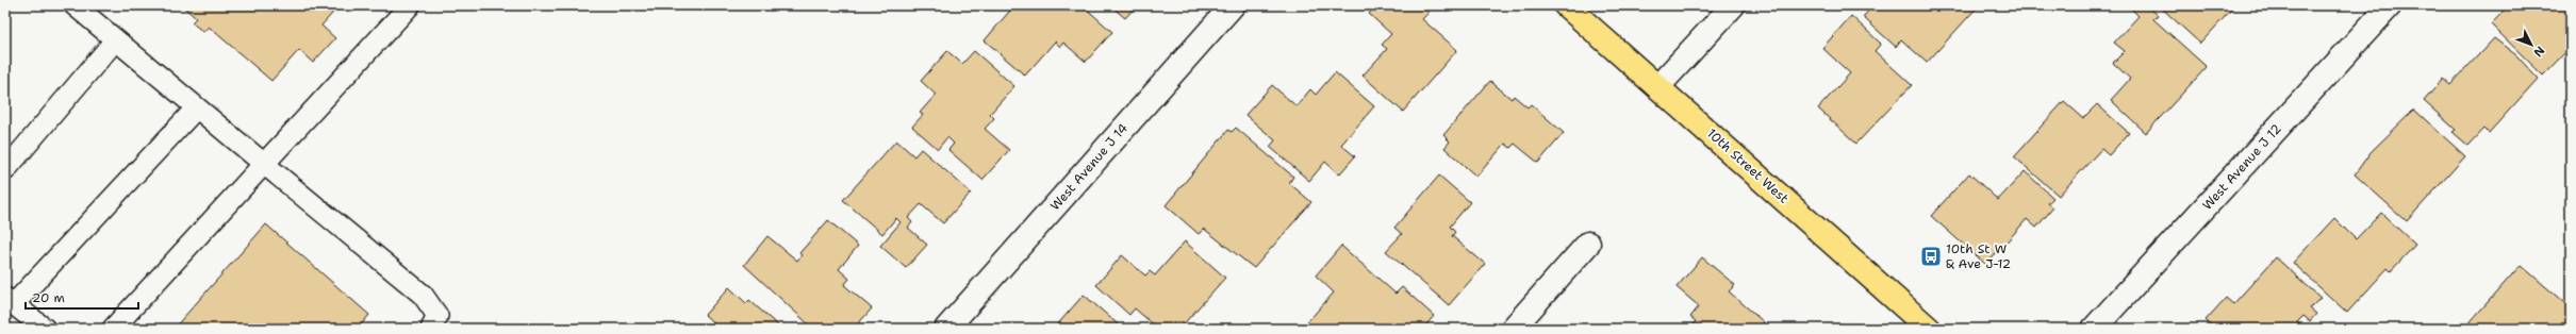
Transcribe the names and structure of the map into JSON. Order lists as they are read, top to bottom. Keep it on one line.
{"streets":{"main road":["10th Street West"],"street":["West Avenue J 14","West Avenue J 12"]},"places":{"bus stop":["10th St W & Ave J-12"]},"scale_bar":"20 m","north":"bottom right"}
